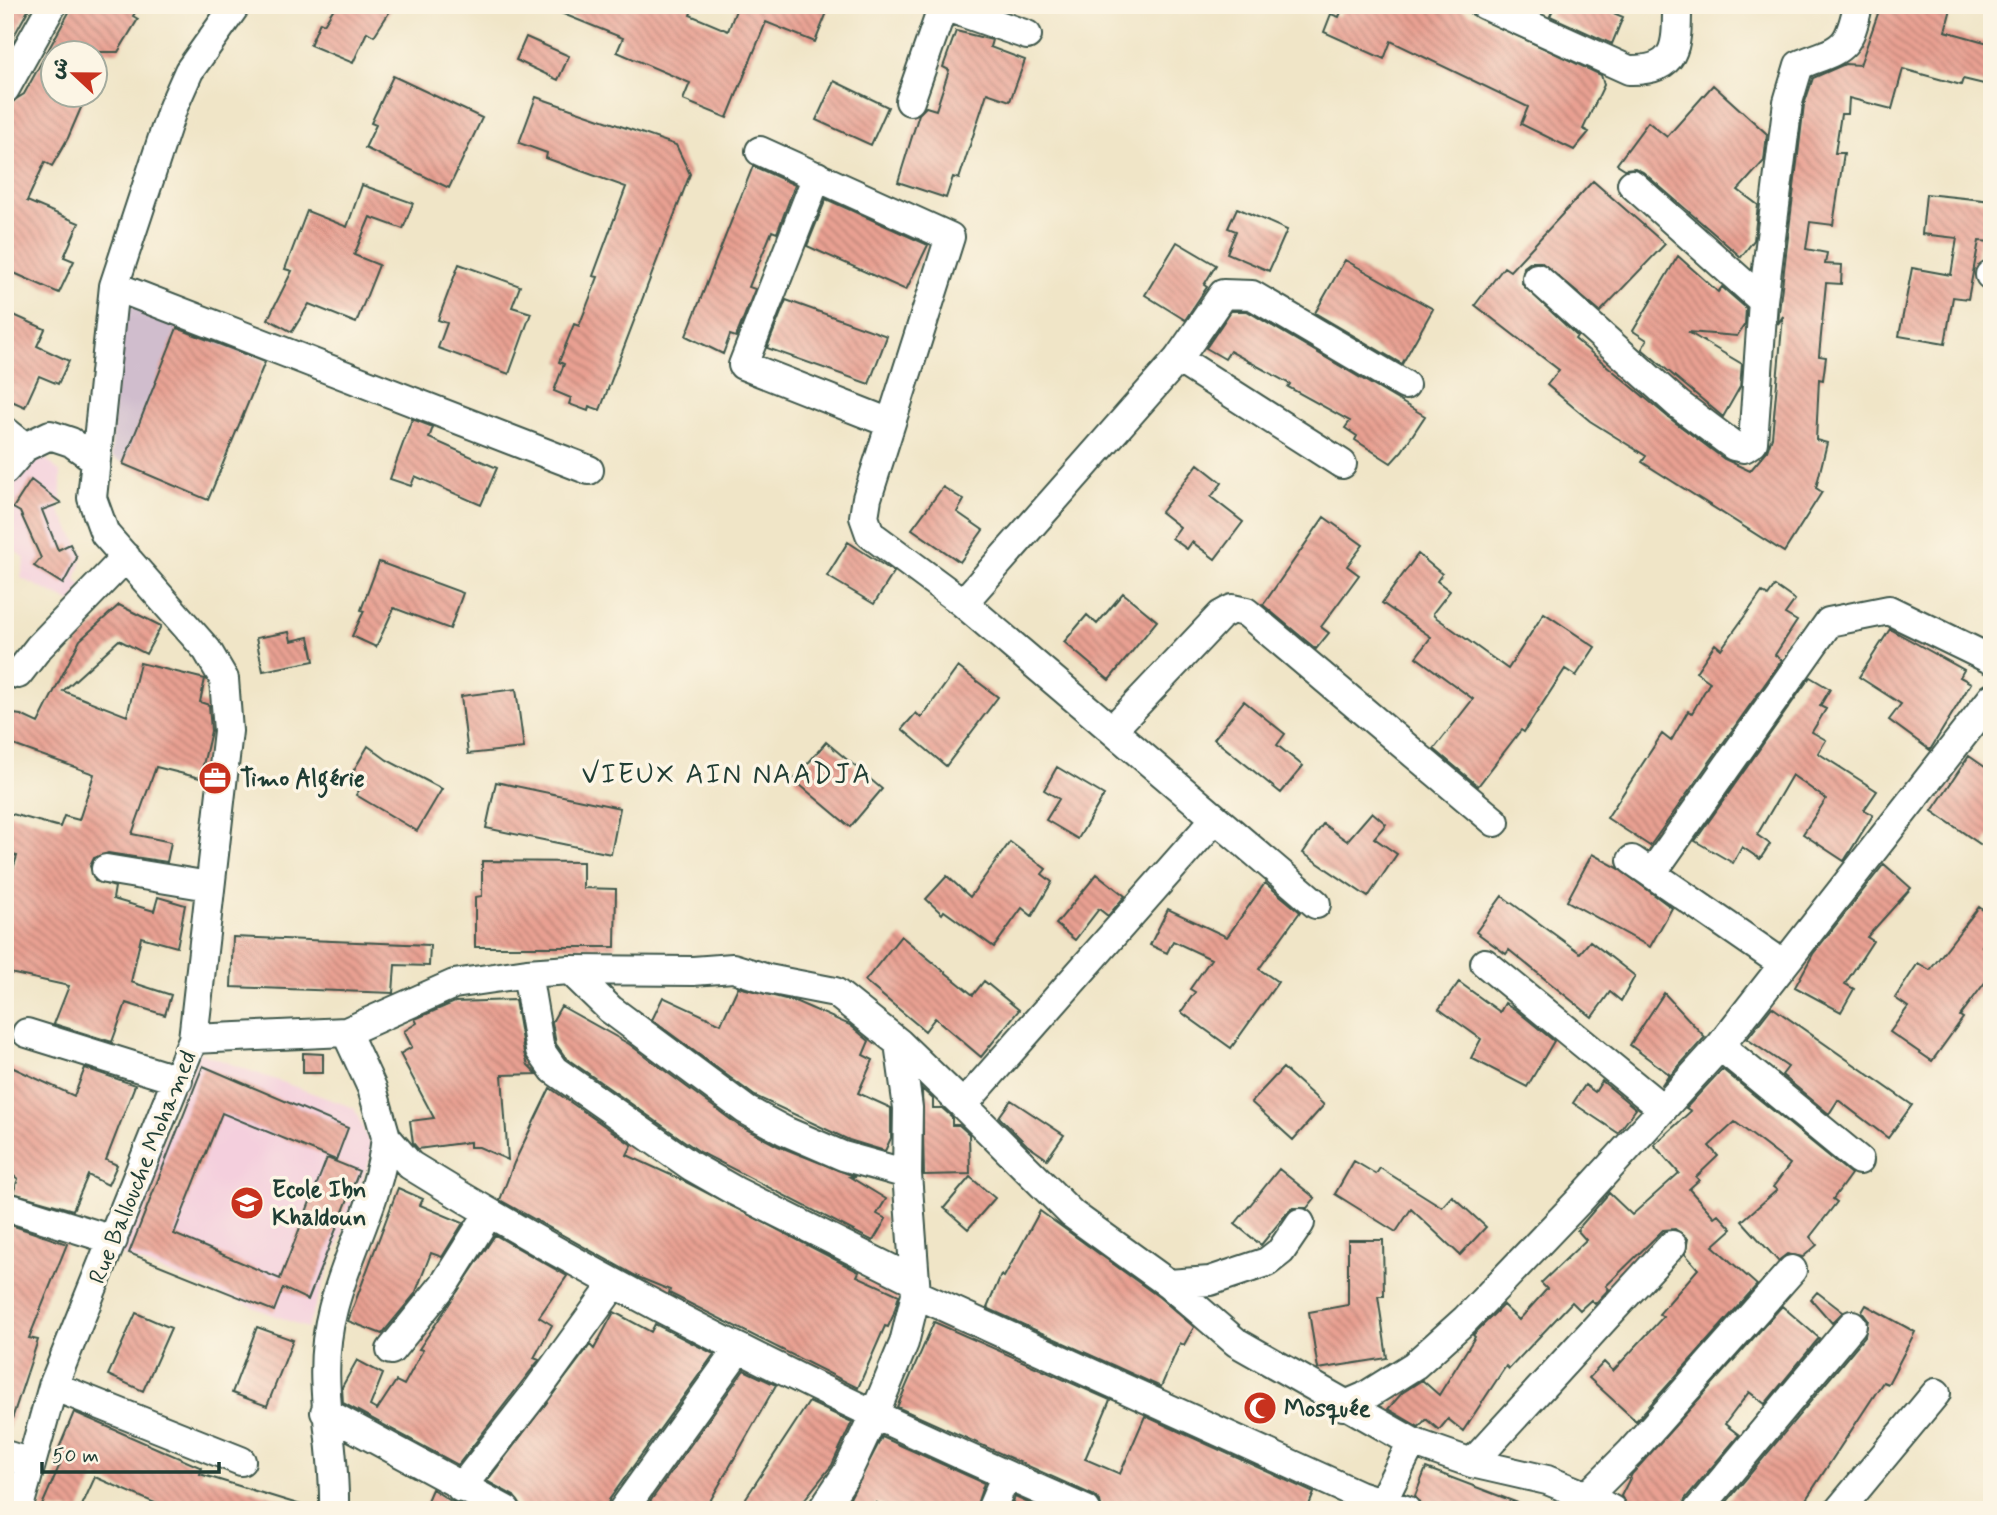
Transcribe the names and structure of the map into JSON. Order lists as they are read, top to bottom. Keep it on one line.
{"streets":{"street":["Rue Ballouche Mohamed"]},"districts":["VIEUX AIN NAADJA"],"places":{"office":["Timo Algérie"],"school or university":["Ecole Ibn Khaldoun"],"mosque":["Mosquée"]},"scale_bar":"50 m","north":"left"}
